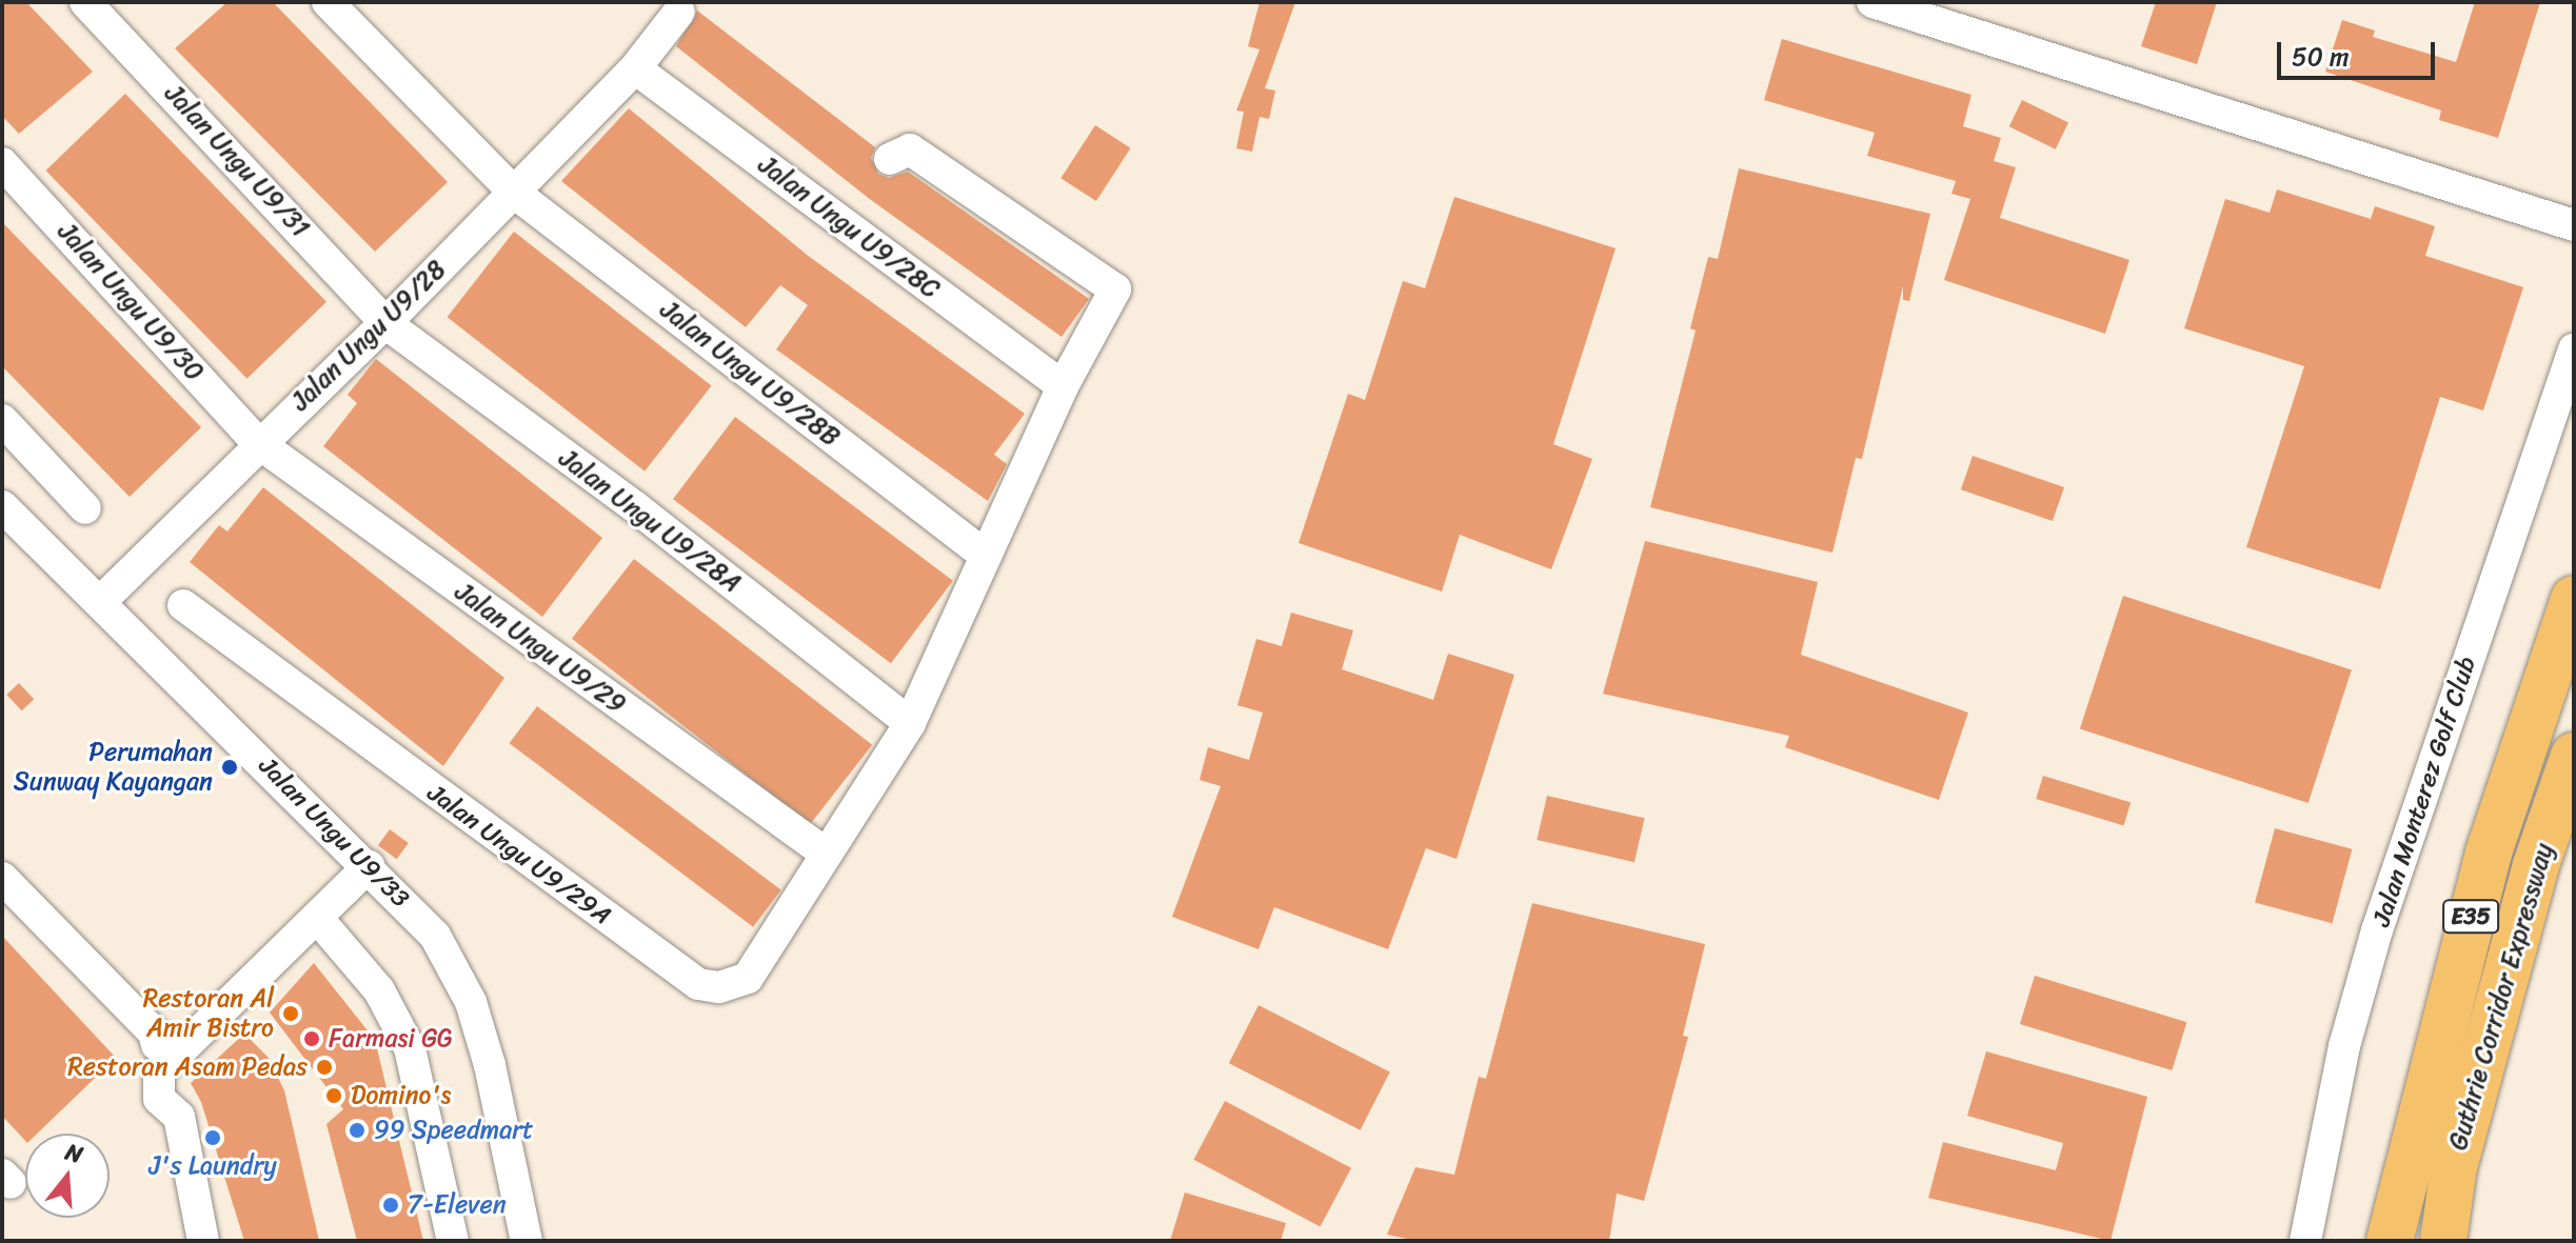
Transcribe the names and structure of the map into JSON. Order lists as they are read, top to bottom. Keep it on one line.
{"streets":{"highway":["E35","Guthrie Corridor Expressway"],"street":["Jalan Ungu U9/31","Jalan Ungu U9/28C","Jalan Ungu U9/30","Jalan Ungu U9/28","Jalan Ungu U9/28B","Jalan Ungu U9/28A","Jalan Ungu U9/29","Jalan Monterez Golf Club","Jalan Ungu U9/33","Jalan Ungu U9/29A"]},"crossings":[["Jalan Ungu U9/31","Jalan Ungu U9/28"],["Jalan Ungu U9/31","Jalan Ungu U9/28A"],["Jalan Ungu U9/28C","Jalan Ungu U9/28"],["Jalan Ungu U9/30","Jalan Ungu U9/28"],["Jalan Ungu U9/30","Jalan Ungu U9/29"],["Jalan Ungu U9/28","Jalan Ungu U9/28B"],["Jalan Ungu U9/28","Jalan Ungu U9/28A"],["Jalan Ungu U9/28","Jalan Ungu U9/29"],["Jalan Ungu U9/28","Jalan Ungu U9/33"],["Jalan Ungu U9/29","Jalan Ungu U9/29A"]],"places":["Perumahan Sunway Kayangan","Restoran Al Amir Bistro","Farmasi GG","Restoran Asam Pedas","Domino's","99 Speedmart","J's Laundry","7-Eleven"],"scale_bar":"50 m","north":"top"}
